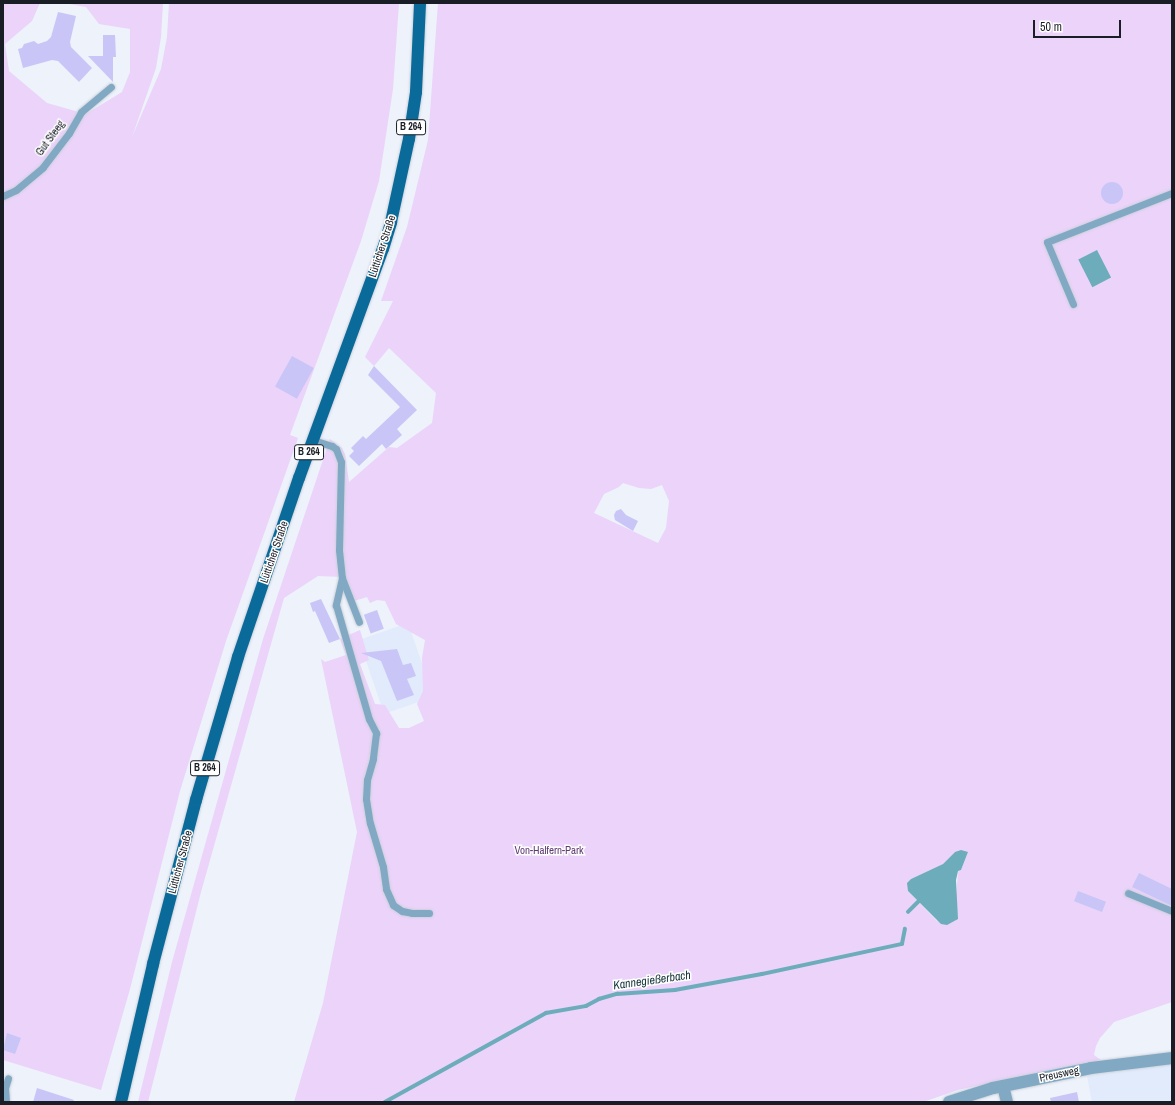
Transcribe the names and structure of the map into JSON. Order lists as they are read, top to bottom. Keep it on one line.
{"streets":{"main road":["B 264","Lütticher Straße"],"street":["Preusweg"],"lane":["Gut Steeg"]},"water":["Kannegießerbach"],"parks":["Von-Halfern-Park"],"scale_bar":"50 m"}
